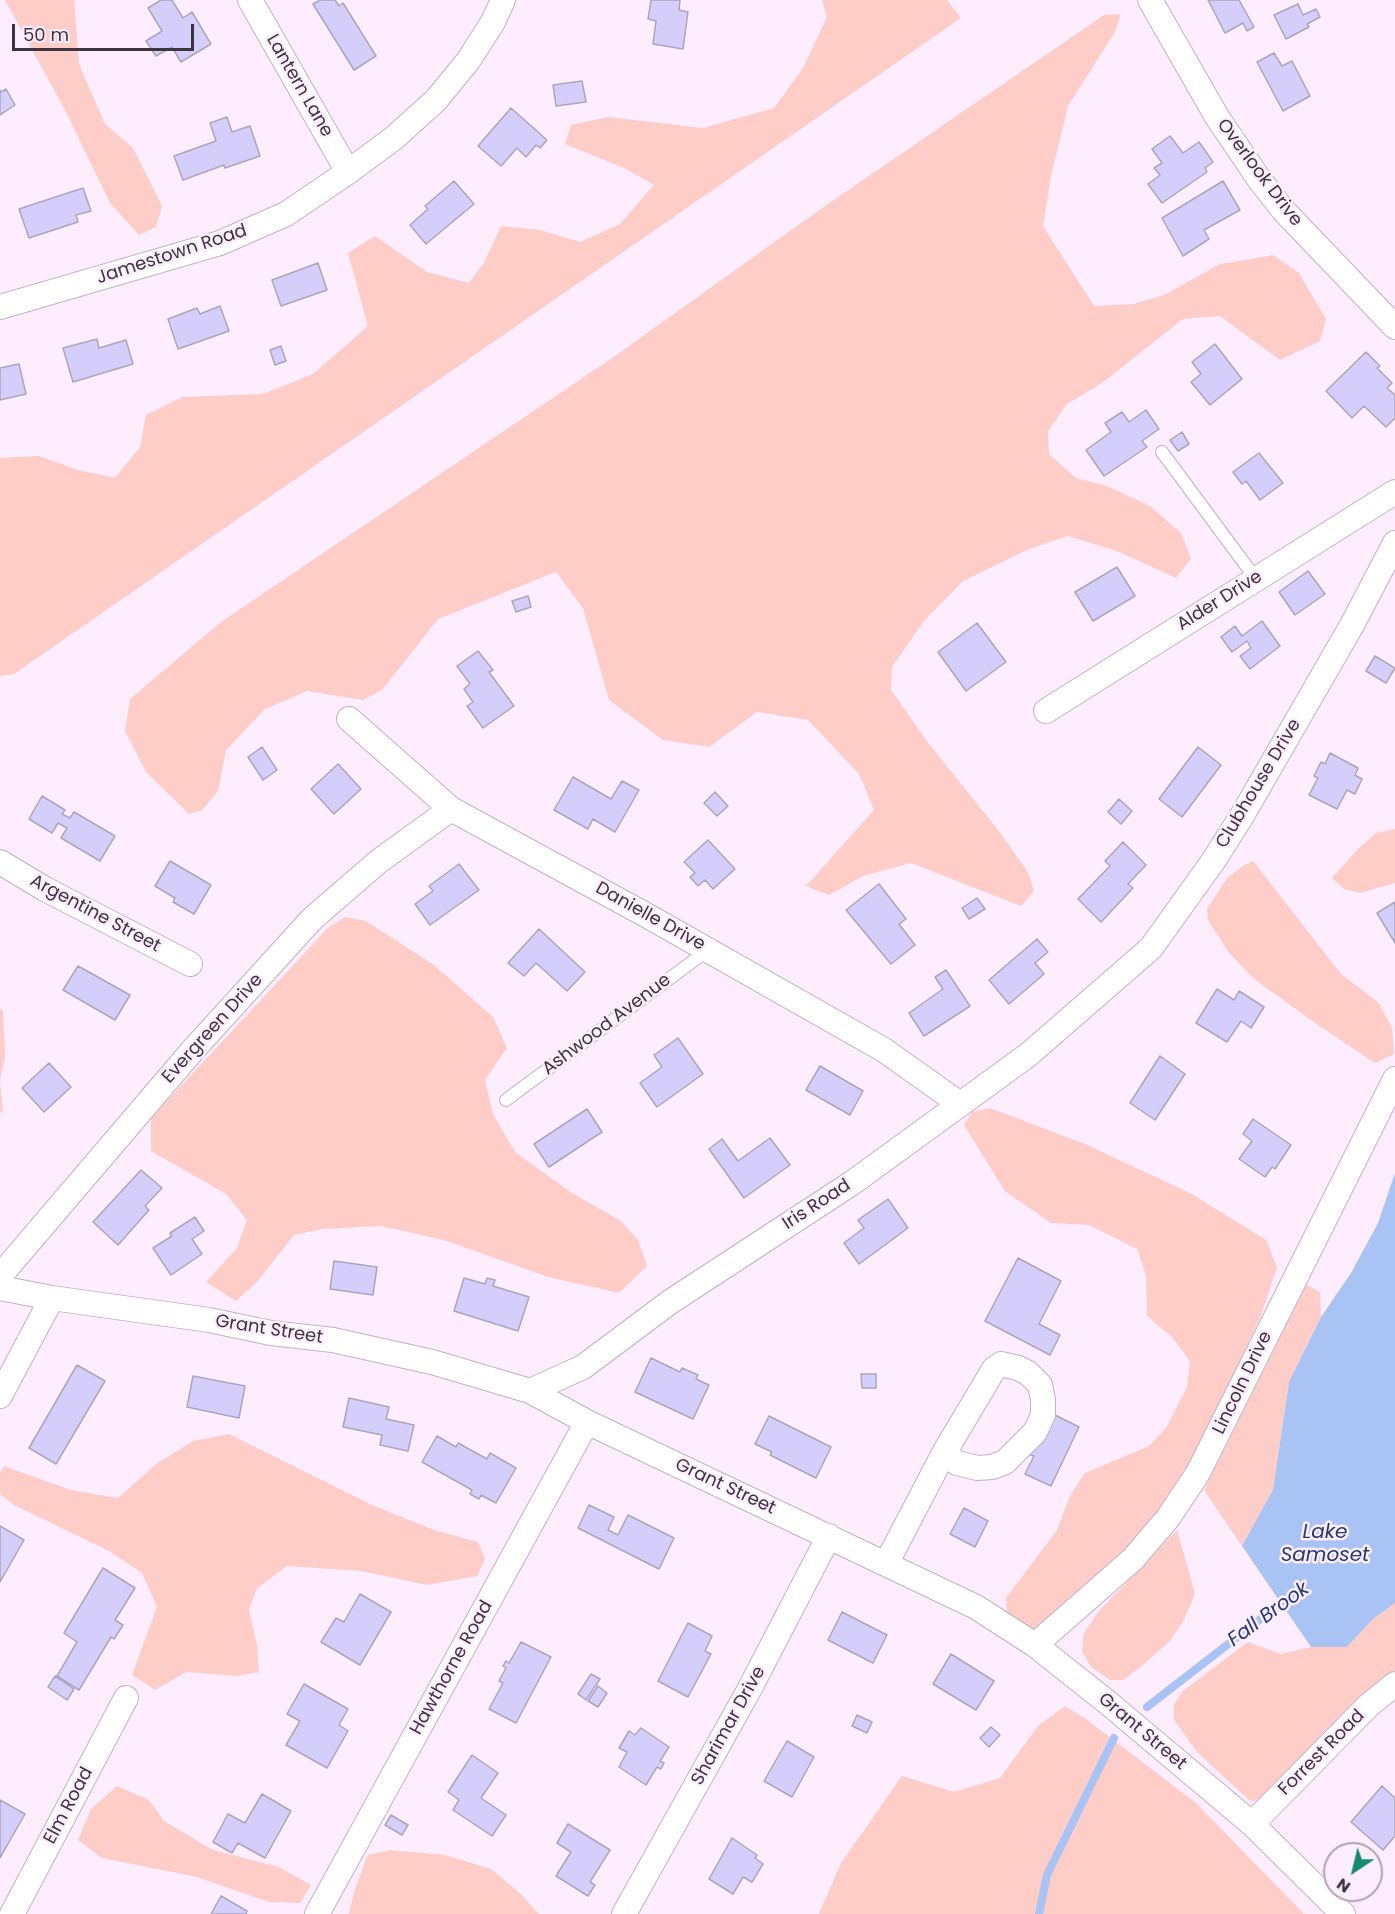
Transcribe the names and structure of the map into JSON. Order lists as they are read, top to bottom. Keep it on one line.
{"streets":{"street":["Lantern Lane","Overlook Drive","Jamestown Road","Alder Drive","Clubhouse Drive","Argentine Street","Danielle Drive","Evergreen Drive","Iris Road","Grant Street","Lincoln Drive","Hawthorne Road","Sharimar Drive","Forrest Road","Elm Road"],"lane":["Ashwood Avenue"]},"crossings":[["Lantern Lane","Jamestown Road"],["Clubhouse Drive","Iris Road"],["Danielle Drive","Ashwood Avenue"],["Danielle Drive","Evergreen Drive"],["Danielle Drive","Iris Road"],["Iris Road","Grant Street"],["Grant Street","Lincoln Drive"],["Grant Street","Hawthorne Road"],["Grant Street","Sharimar Drive"],["Grant Street","Forrest Road"]],"water":["Lake Samoset","Fall Brook"],"scale_bar":"50 m","north":"bottom left"}
